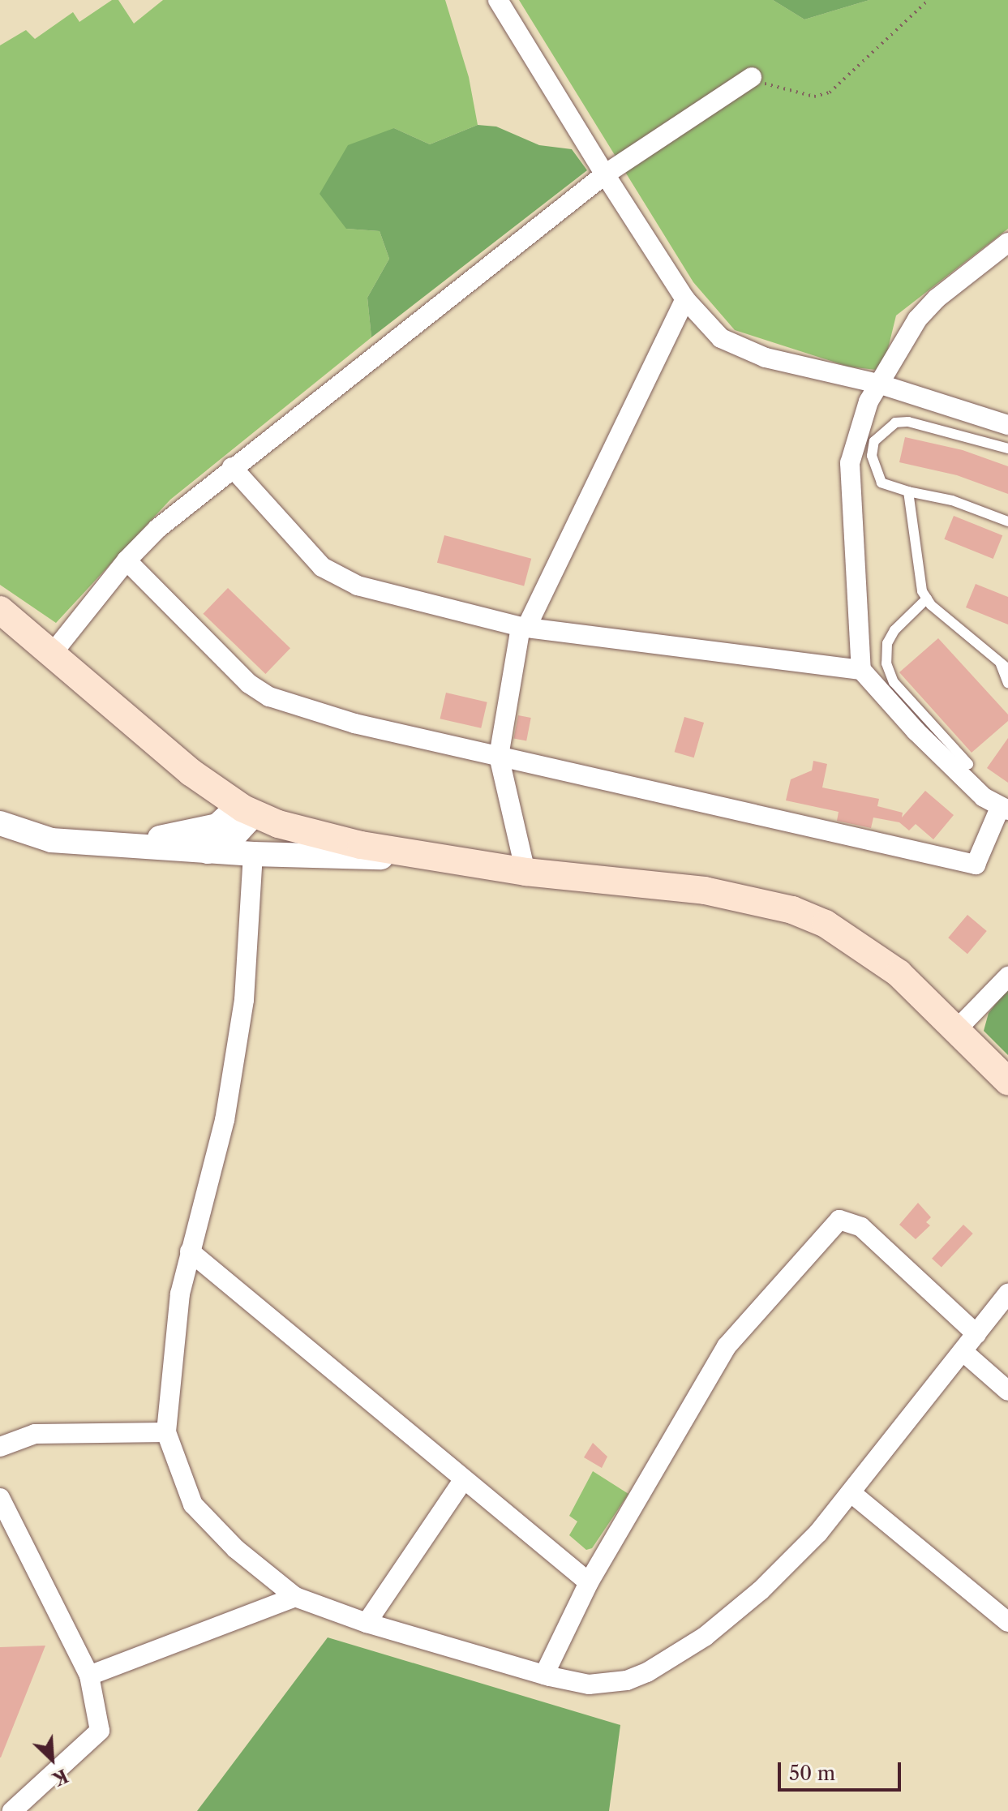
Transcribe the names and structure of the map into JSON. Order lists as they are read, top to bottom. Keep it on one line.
{"scale_bar":"50 m","north":"bottom right"}
